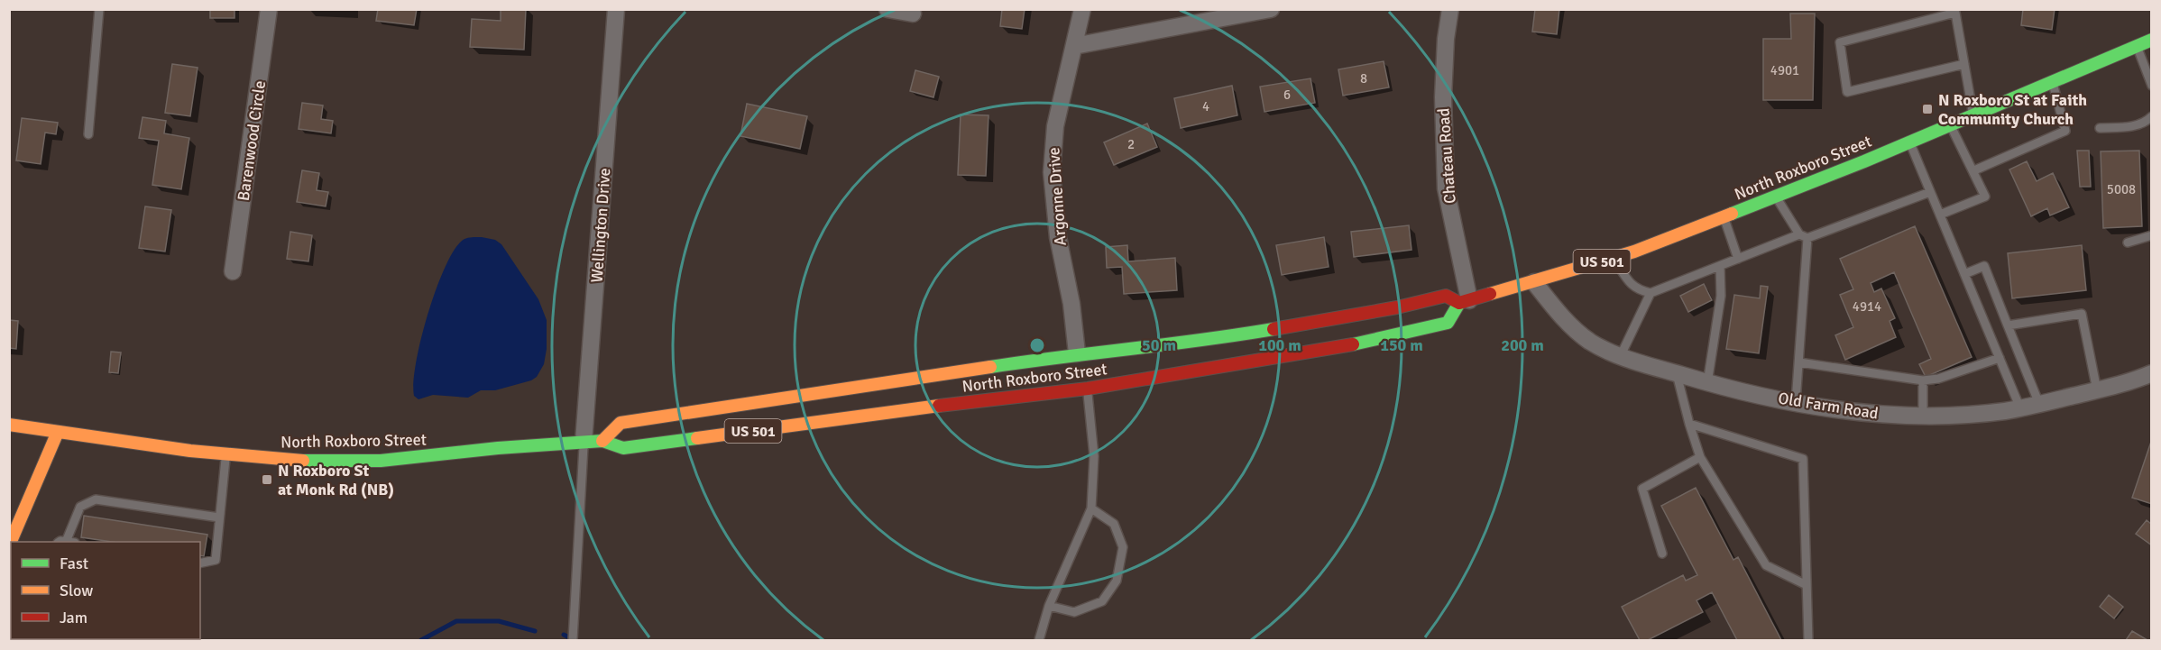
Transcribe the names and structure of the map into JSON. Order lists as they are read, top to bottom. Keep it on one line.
{"streets":{"main road":["North Roxboro Street","US 501"],"street":["Barenwood Circle","Chateau Road","Argonne Drive","Wellington Drive","Old Farm Road"]},"crossings":[["Chateau Road","North Roxboro Street"],["North Roxboro Street","Argonne Drive"],["North Roxboro Street","Wellington Drive"],["North Roxboro Street","Old Farm Road"]],"places":{"transit":["N Roxboro St at Faith Community Church","N Roxboro St at Monk Rd (NB)"]},"house_numbers":["4901","8","6","4","2","5008","4914"],"legend":["Fast","Slow","Jam"],"rings":["50 m","100 m","150 m","200 m"]}
